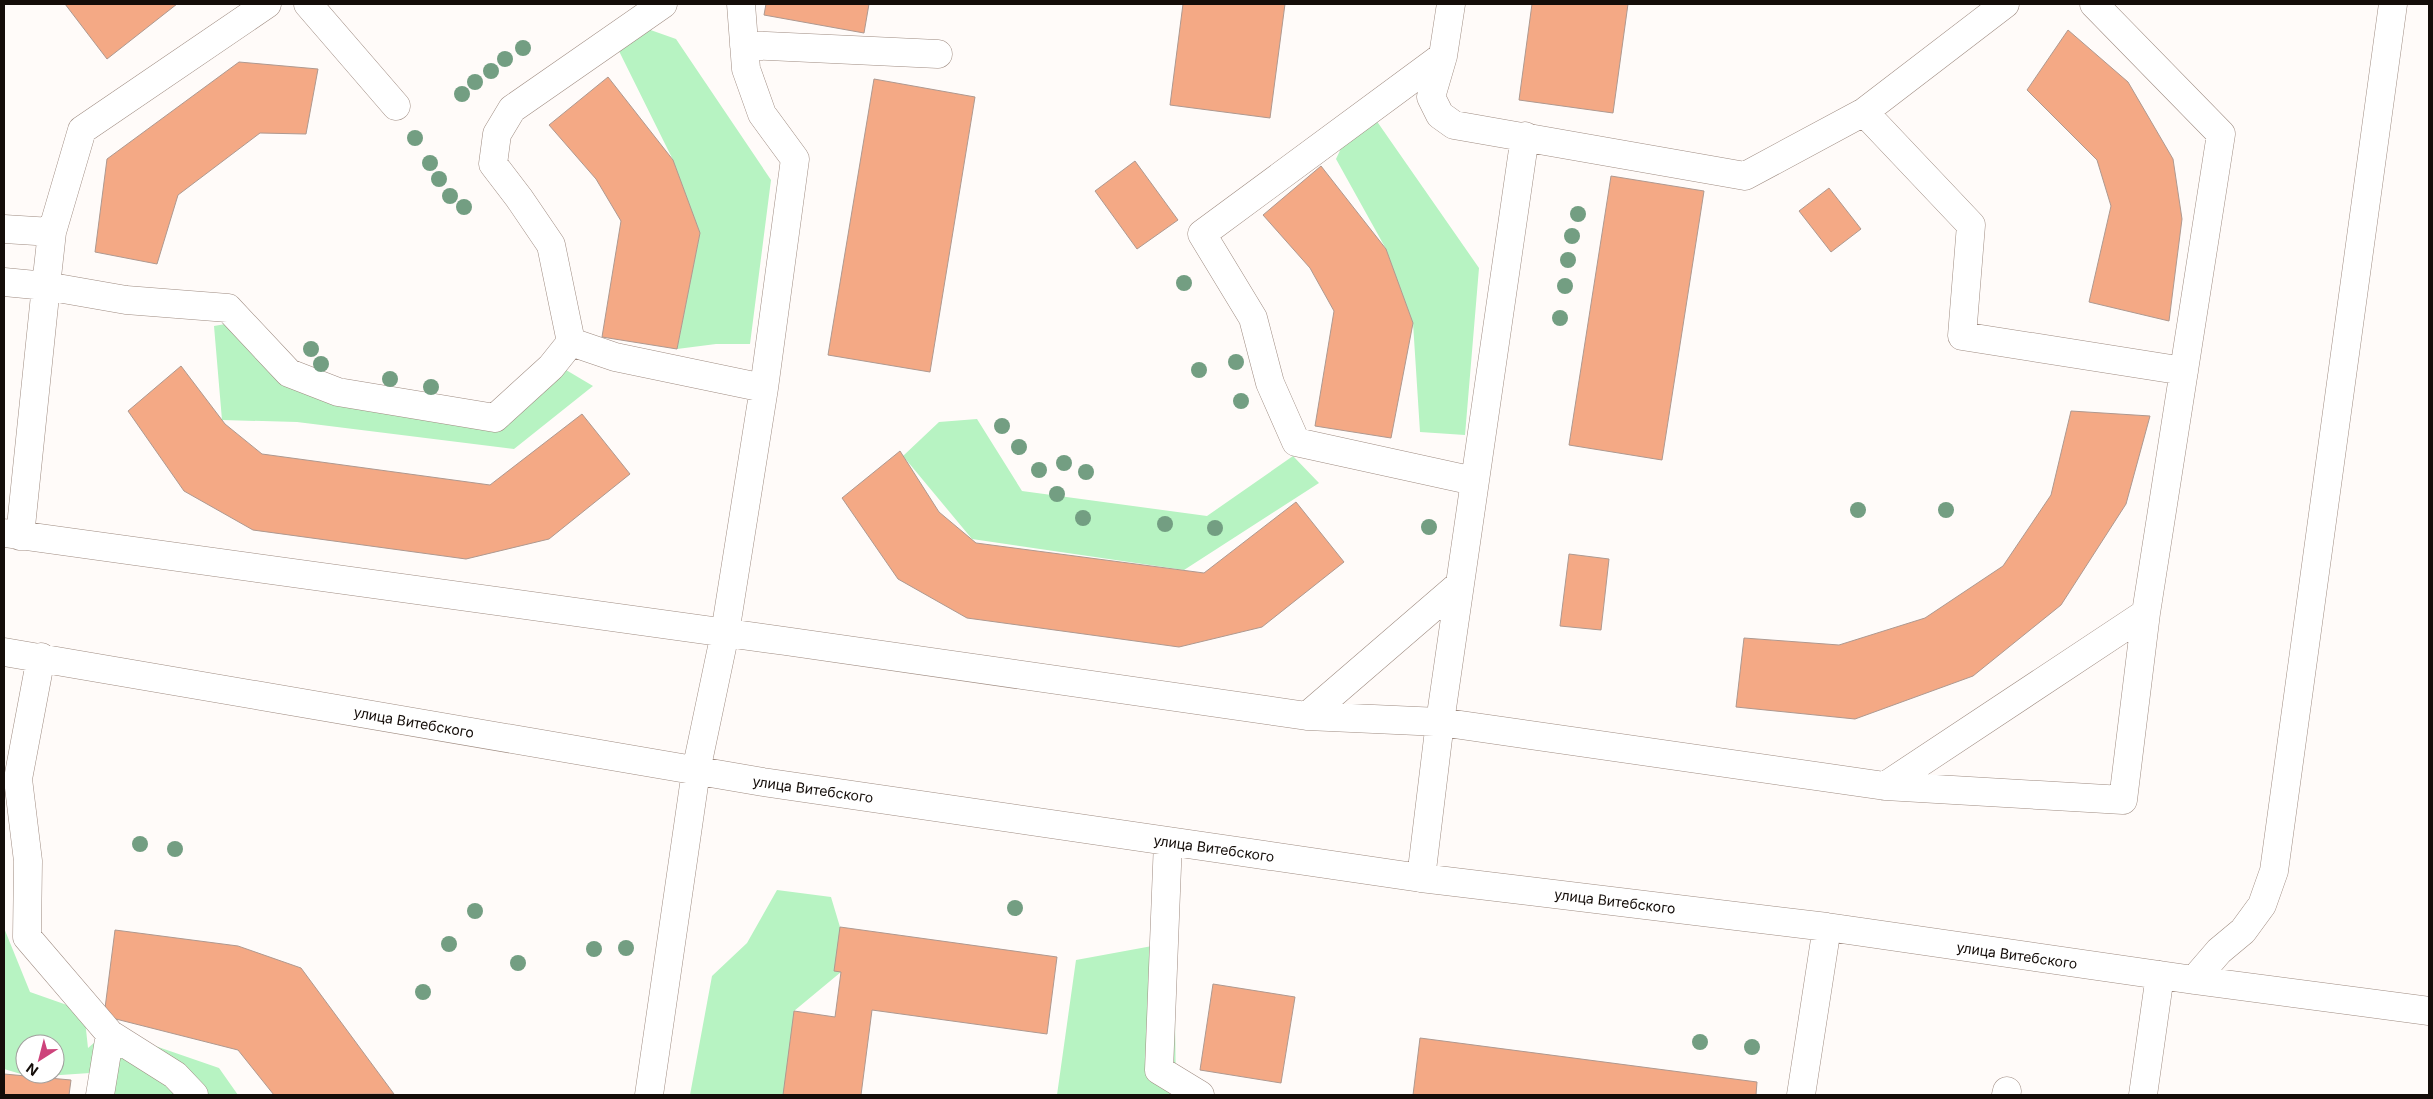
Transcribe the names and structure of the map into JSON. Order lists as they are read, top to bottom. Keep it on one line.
{"streets":{"street":["улица Витебского"]},"north":"bottom left"}
